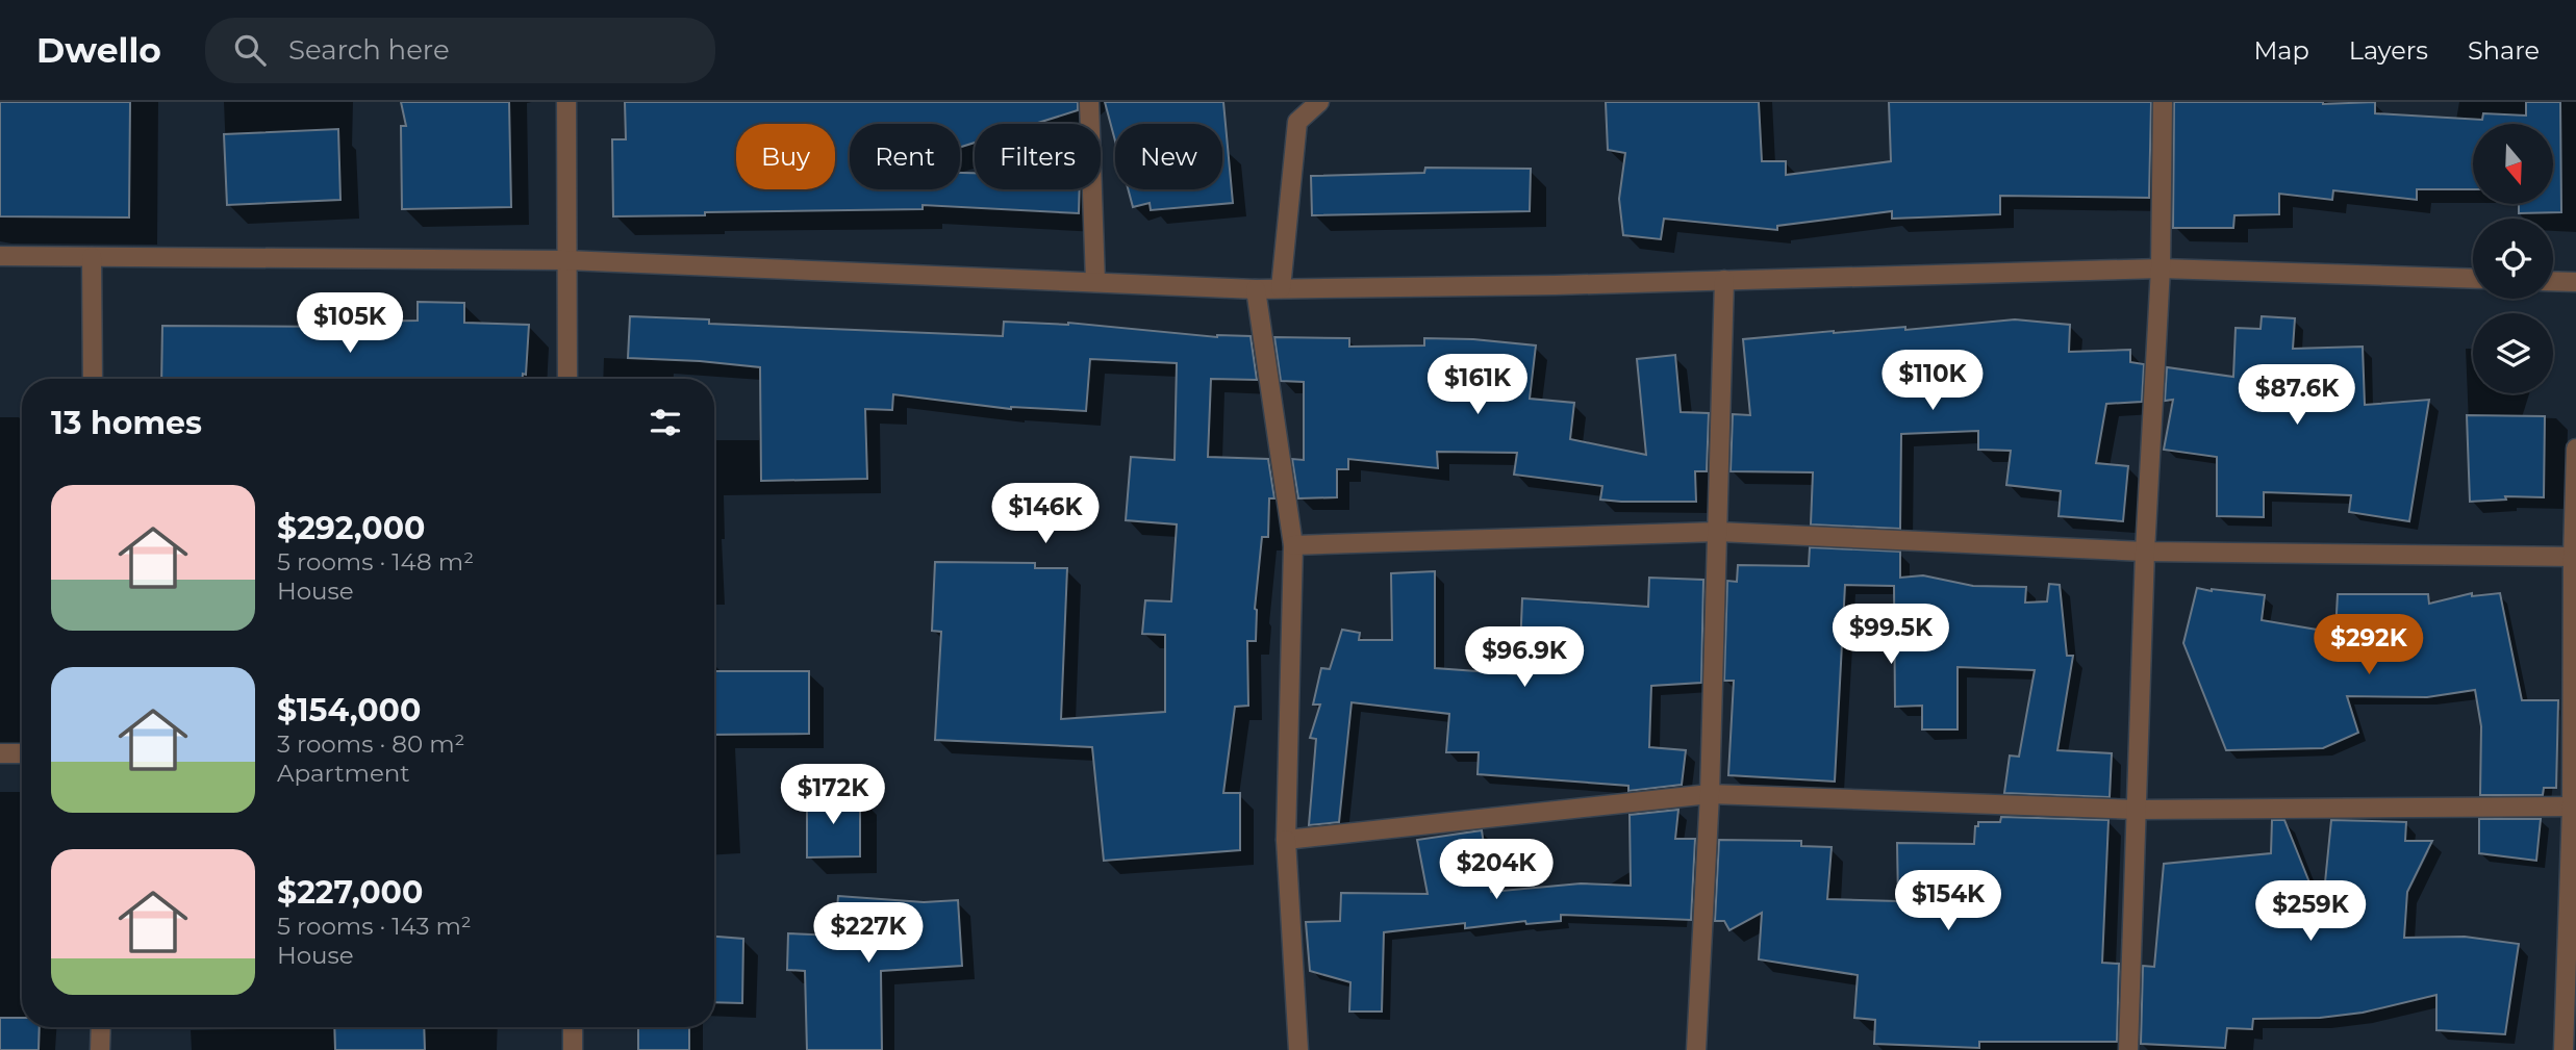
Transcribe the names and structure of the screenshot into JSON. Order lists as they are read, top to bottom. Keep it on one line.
{"north":"bottom","page":{"header":"Dwello","search":"Search here","nav":["Map","Layers","Share"],"chip":["Buy","Rent","Filters","New"],"price":["$105K","$110K","$161K","$87.6K","$146K","$99.5K","$292K","$96.9K","$172K","$204K","$154K","$259K","$227K"],"heading":"13 homes","list":[{"name":"$292,000","note":"5 rooms · 148 m² · House"},{"name":"$154,000","note":"3 rooms · 80 m² · Apartment"},{"name":"$227,000","note":"5 rooms · 143 m² · House"}]}}
